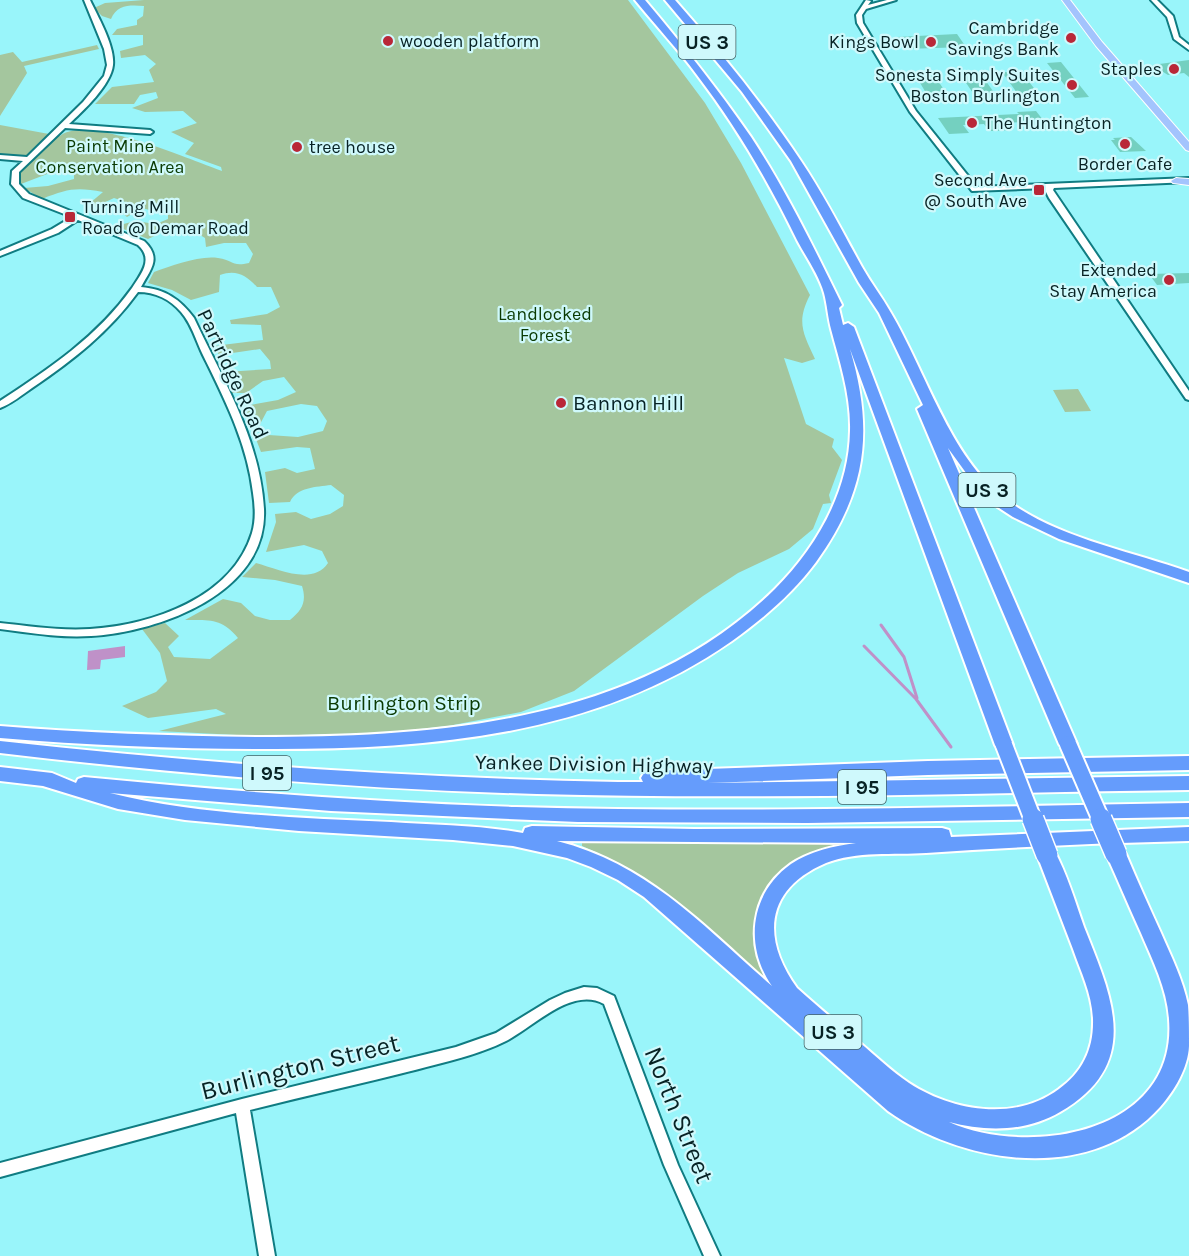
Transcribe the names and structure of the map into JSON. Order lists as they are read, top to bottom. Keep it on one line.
{"streets":{"highway":["US 3","Yankee Division Highway","I 95"],"street":["Partridge Road","Burlington Street","North Street"]},"crossings":[["Burlington Street","North Street"]],"parks":["Paint Mine Conservation Area","Landlocked Forest","Burlington Strip"],"places":{"other":["Cambridge Savings Bank","wooden platform","Kings Bowl","Staples","Sonesta Simply Suites Boston Burlington","The Huntington","Border Cafe","tree house","Extended Stay America","Bannon Hill"],"transit":["Second Ave @ South Ave","Turning Mill Road @ Demar Road"]}}
